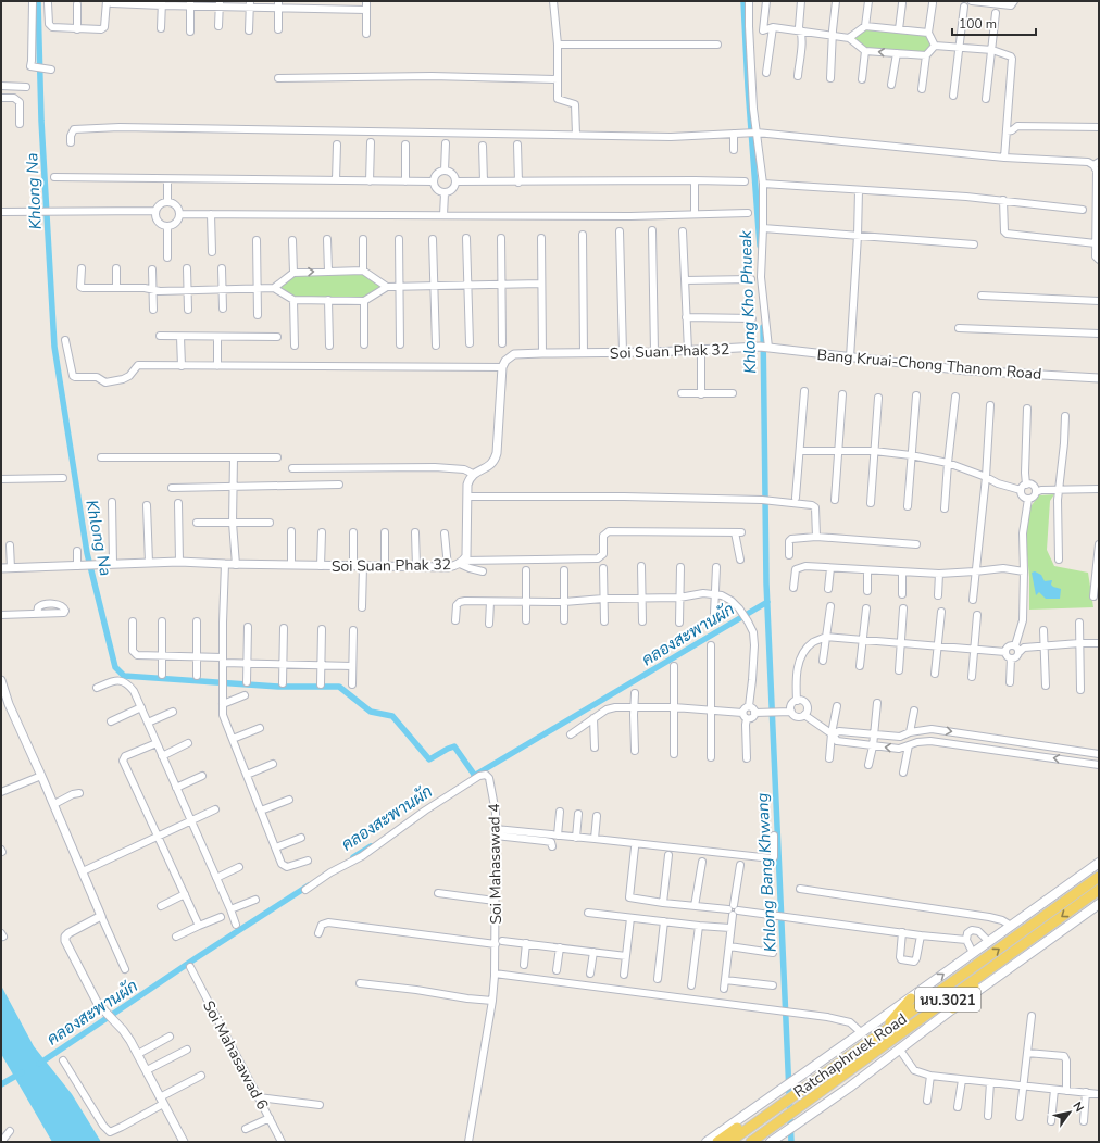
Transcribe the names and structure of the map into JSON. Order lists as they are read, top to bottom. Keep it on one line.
{"streets":{"main road":["นบ.3021","Ratchaphruek Road"],"street":["Soi Suan Phak 32","Bang Kruai-Chong Thanom Road","Soi Mahasawad 4","Soi Mahasawad 6"]},"crossings":[["Soi Suan Phak 32","Bang Kruai-Chong Thanom Road"]],"water":["Khlong Na","Khlong Kho Phueak","คลองสะพานผัก","Khlong Bang Khwang"],"scale_bar":"100 m","north":"top right"}
